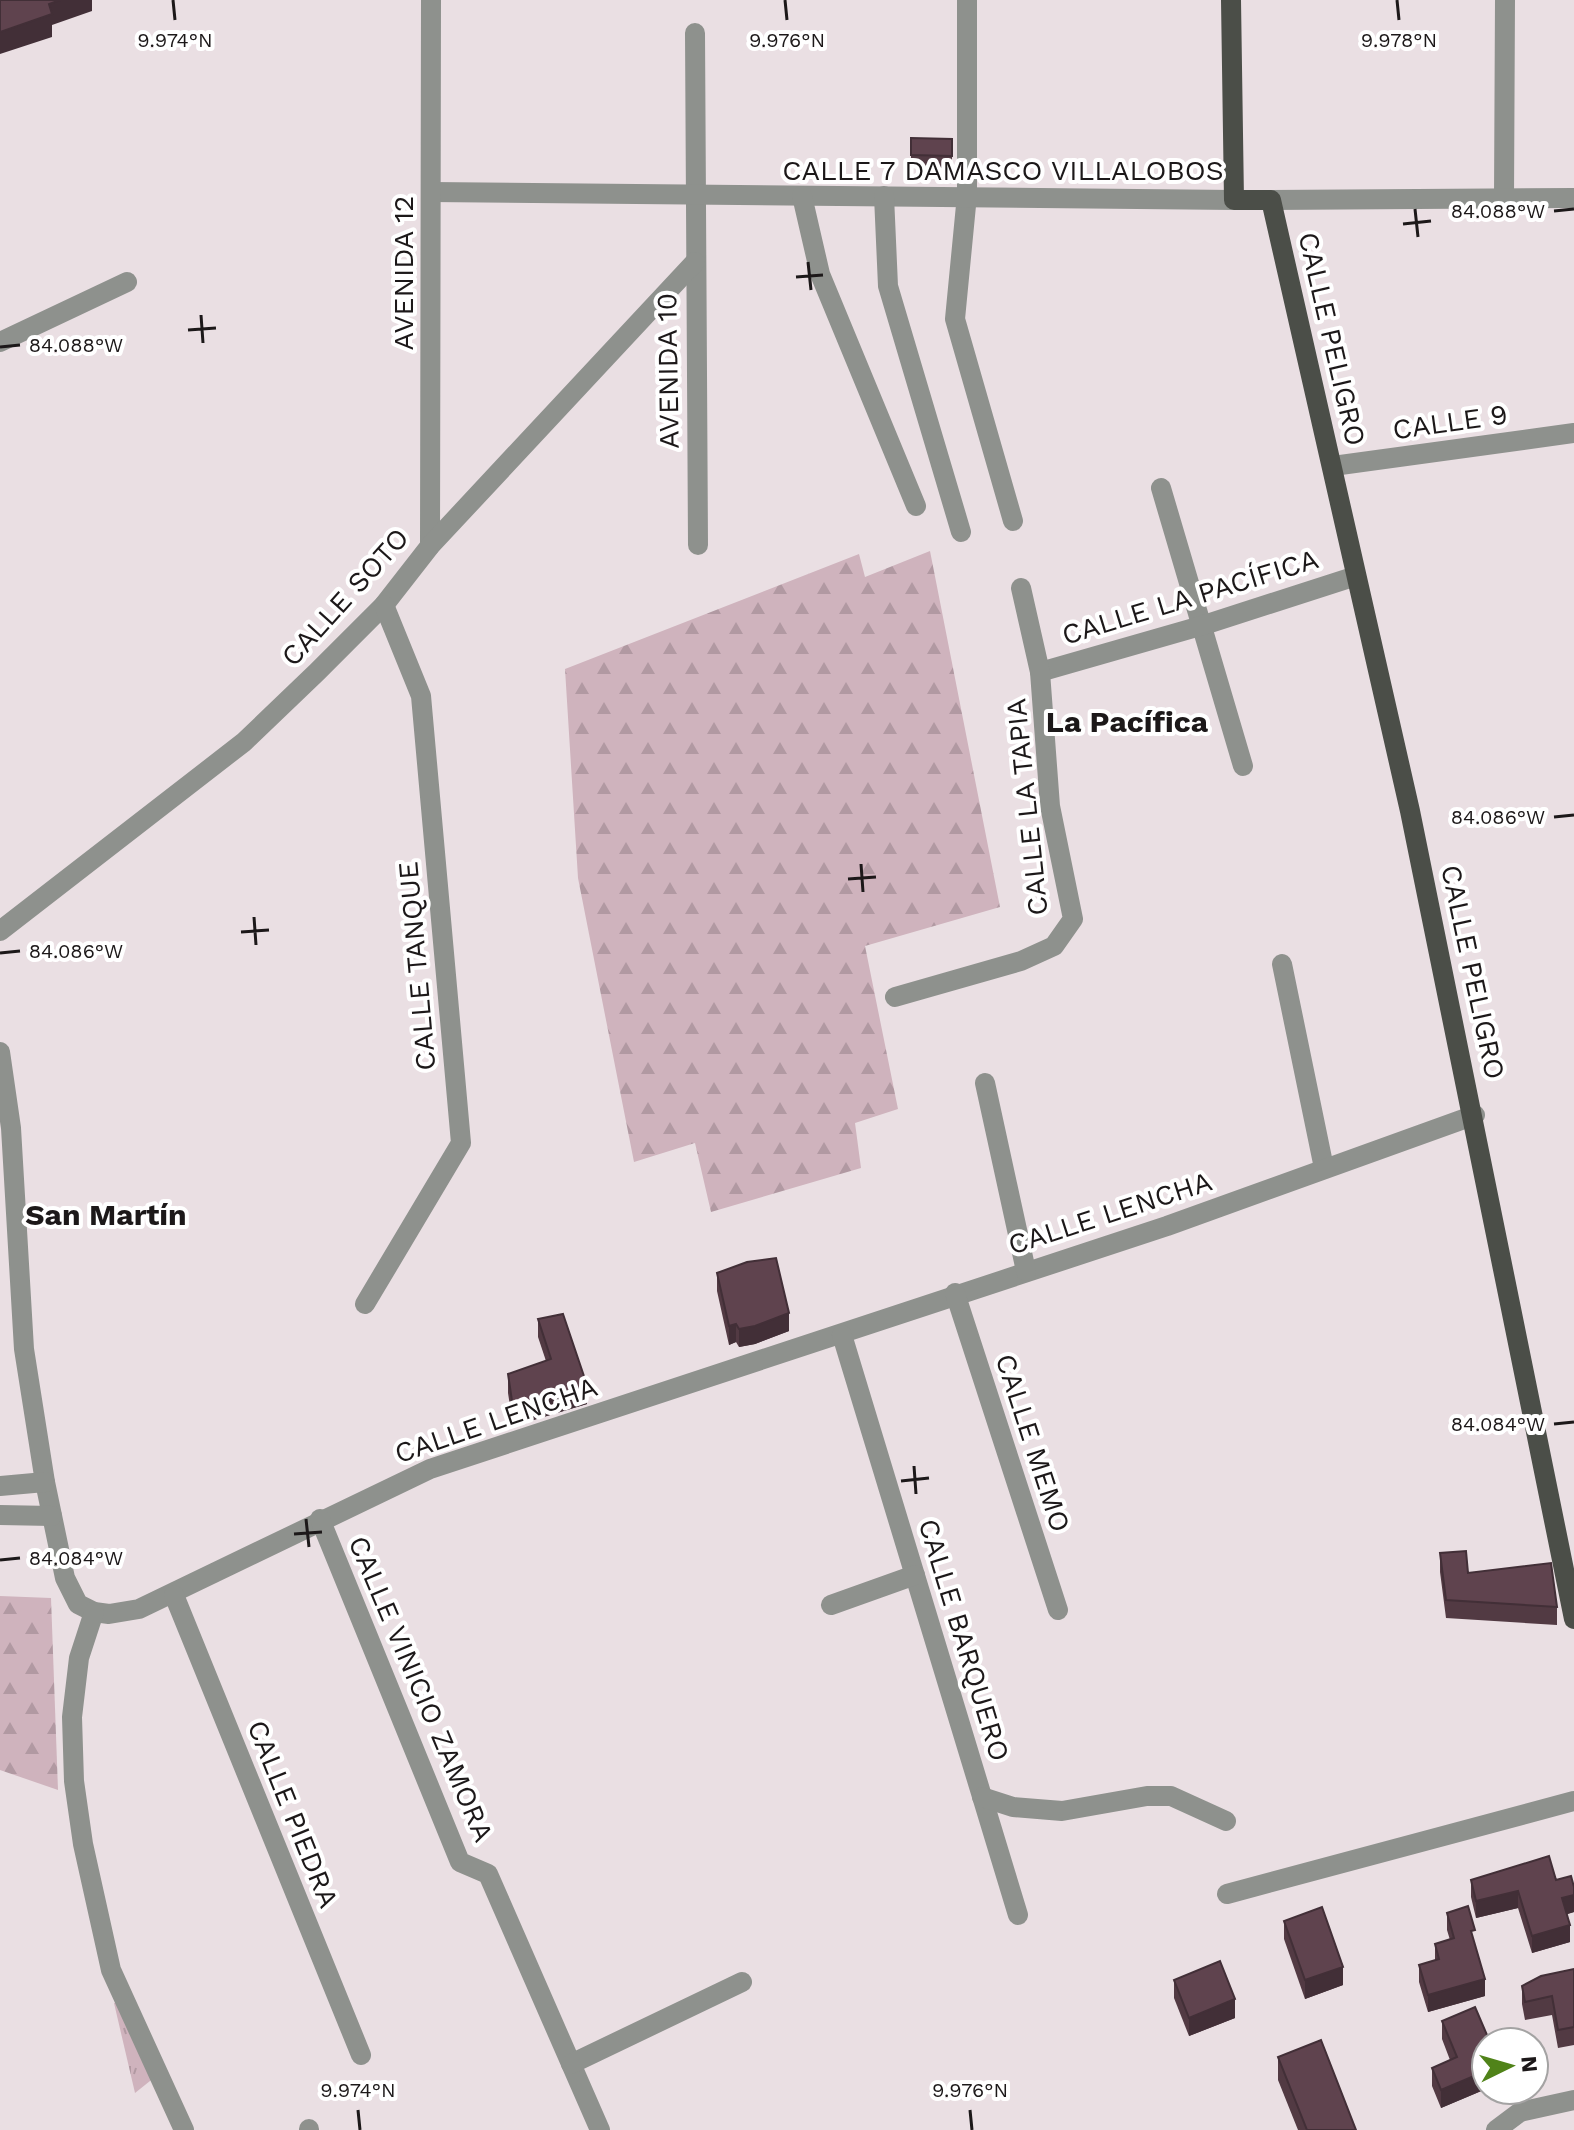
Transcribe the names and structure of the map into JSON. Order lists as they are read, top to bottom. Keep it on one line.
{"streets":{"main road":["CALLE 7 DAMASCO VILLALOBOS","CALLE PELIGRO"],"street":["AVENIDA 12","AVENIDA 10","CALLE 9","CALLE SOTO","CALLE LA PACÍFICA","CALLE LA TAPIA","CALLE TANQUE","CALLE LENCHA","CALLE MEMO","CALLE BARQUERO","CALLE VINICIO ZAMORA","CALLE PIEDRA"]},"crossings":[["CALLE 7 DAMASCO VILLALOBOS","AVENIDA 12"],["CALLE 7 DAMASCO VILLALOBOS","CALLE PELIGRO"],["CALLE 7 DAMASCO VILLALOBOS","AVENIDA 10"],["AVENIDA 12","CALLE SOTO"],["CALLE PELIGRO","CALLE 9"],["CALLE PELIGRO","CALLE LA PACÍFICA"],["CALLE PELIGRO","CALLE LENCHA"],["AVENIDA 10","CALLE SOTO"],["CALLE SOTO","CALLE TANQUE"],["CALLE LA PACÍFICA","CALLE LA TAPIA"],["CALLE LENCHA","CALLE MEMO"],["CALLE LENCHA","CALLE BARQUERO"],["CALLE LENCHA","CALLE VINICIO ZAMORA"],["CALLE LENCHA","CALLE PIEDRA"]],"districts":["La Pacífica","San Martín"],"north":"right","coordinates":["9.974°N","9.976°N","9.978°N","84.088°W","84.086°W","84.084°W"]}
